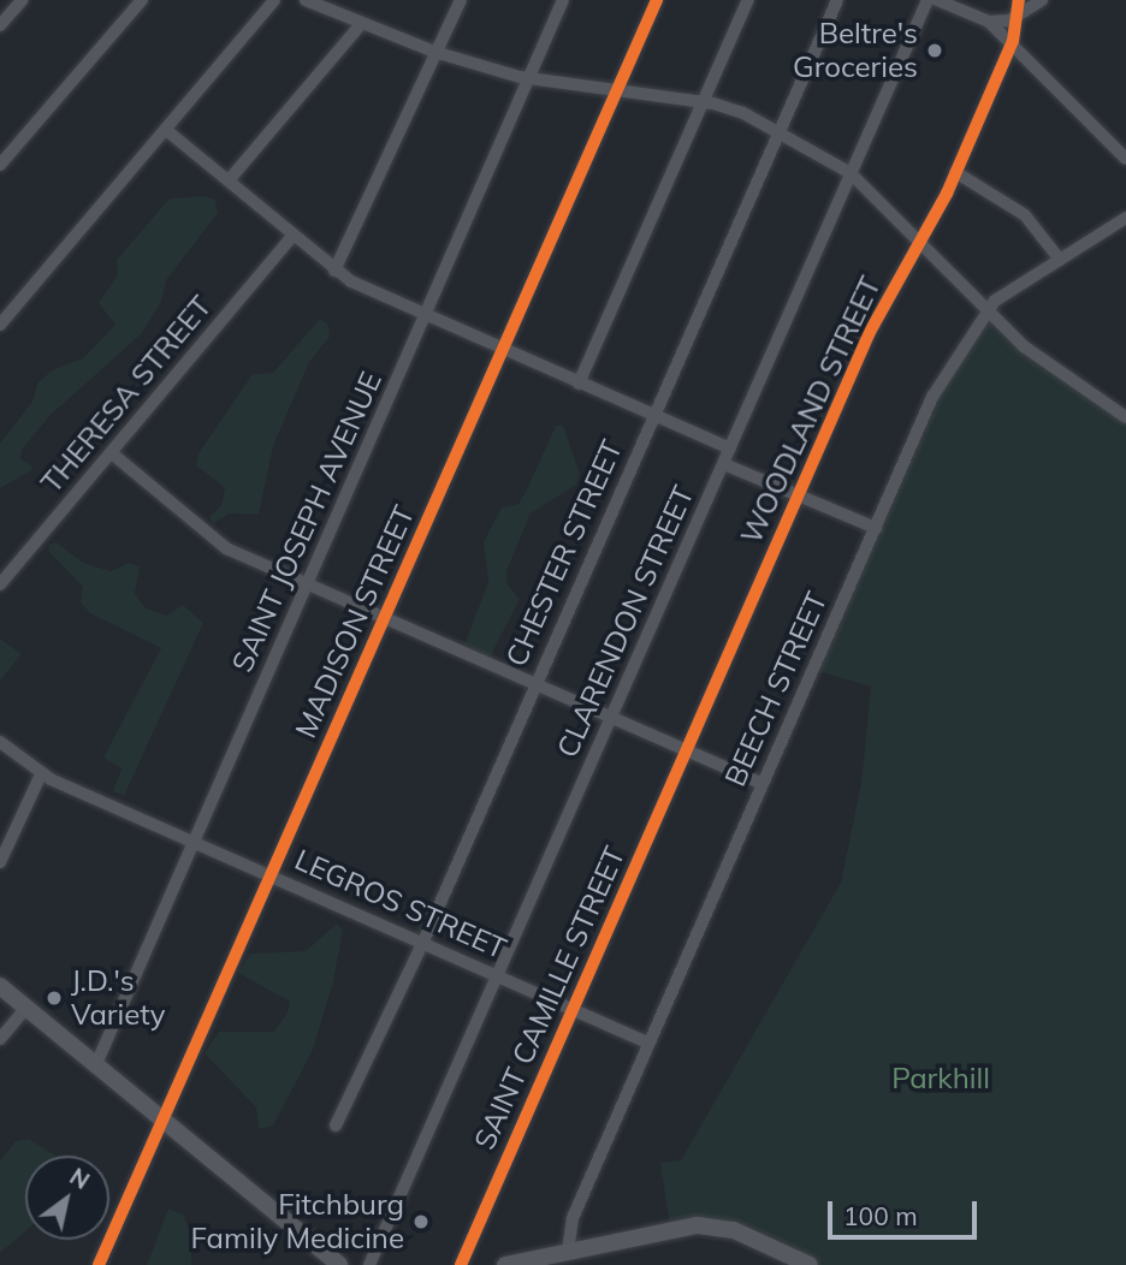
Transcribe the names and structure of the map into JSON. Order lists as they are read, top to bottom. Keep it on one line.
{"streets":{"street":["THERESA STREET","WOODLAND STREET","SAINT JOSEPH AVENUE","CHESTER STREET","MADISON STREET","CLARENDON STREET","BEECH STREET","LEGROS STREET","SAINT CAMILLE STREET"]},"crossings":[["WOODLAND STREET","SAINT CAMILLE STREET"],["SAINT JOSEPH AVENUE","LEGROS STREET"],["CHESTER STREET","LEGROS STREET"],["MADISON STREET","LEGROS STREET"],["CLARENDON STREET","LEGROS STREET"],["BEECH STREET","LEGROS STREET"],["LEGROS STREET","SAINT CAMILLE STREET"]],"parks":["Parkhill"],"places":["Beltre's Groceries","J.D.'s Variety","Fitchburg Family Medicine"],"scale_bar":"100 m","north":"top right"}
